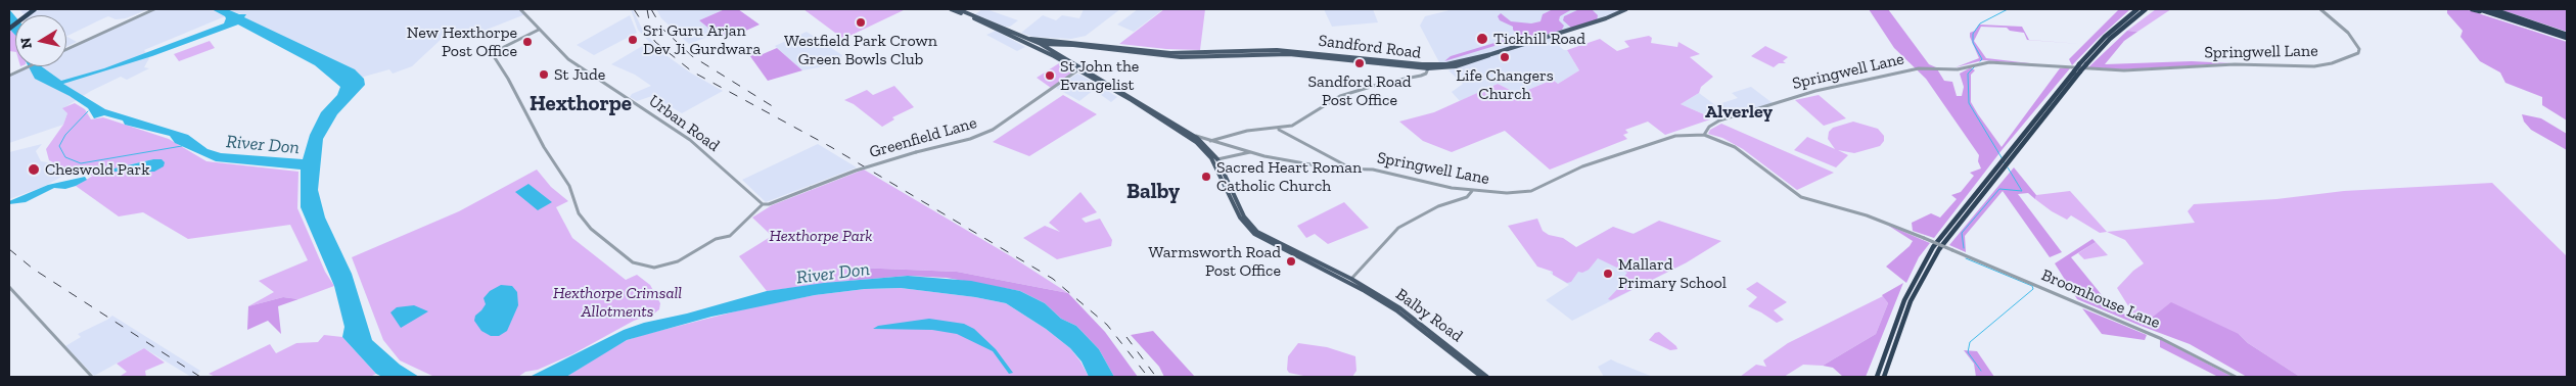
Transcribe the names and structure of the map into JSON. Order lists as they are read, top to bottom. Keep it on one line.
{"streets":{"main road":["Sandford Road","Balby Road"],"street":["Springwell Lane","Urban Road","Greenfield Lane","Broomhouse Lane"]},"crossings":[["Springwell Lane","Broomhouse Lane"],["Urban Road","Greenfield Lane"]],"districts":["Hexthorpe","Alverley","Balby"],"water":["River Don"],"parks":["Hexthorpe Park","Hexthorpe Crimsall Allotments"],"places":["Westfield Park Crown Green Bowls Club","Tickhill Road","Sri Guru Arjan Dev Ji Gurdwara","New Hexthorpe Post Office","Life Changers Church","Sandford Road Post Office","St Jude","St John the Evangelist","Cheswold Park","Sacred Heart Roman Catholic Church","Warmsworth Road Post Office","Mallard Primary School"],"north":"left"}
